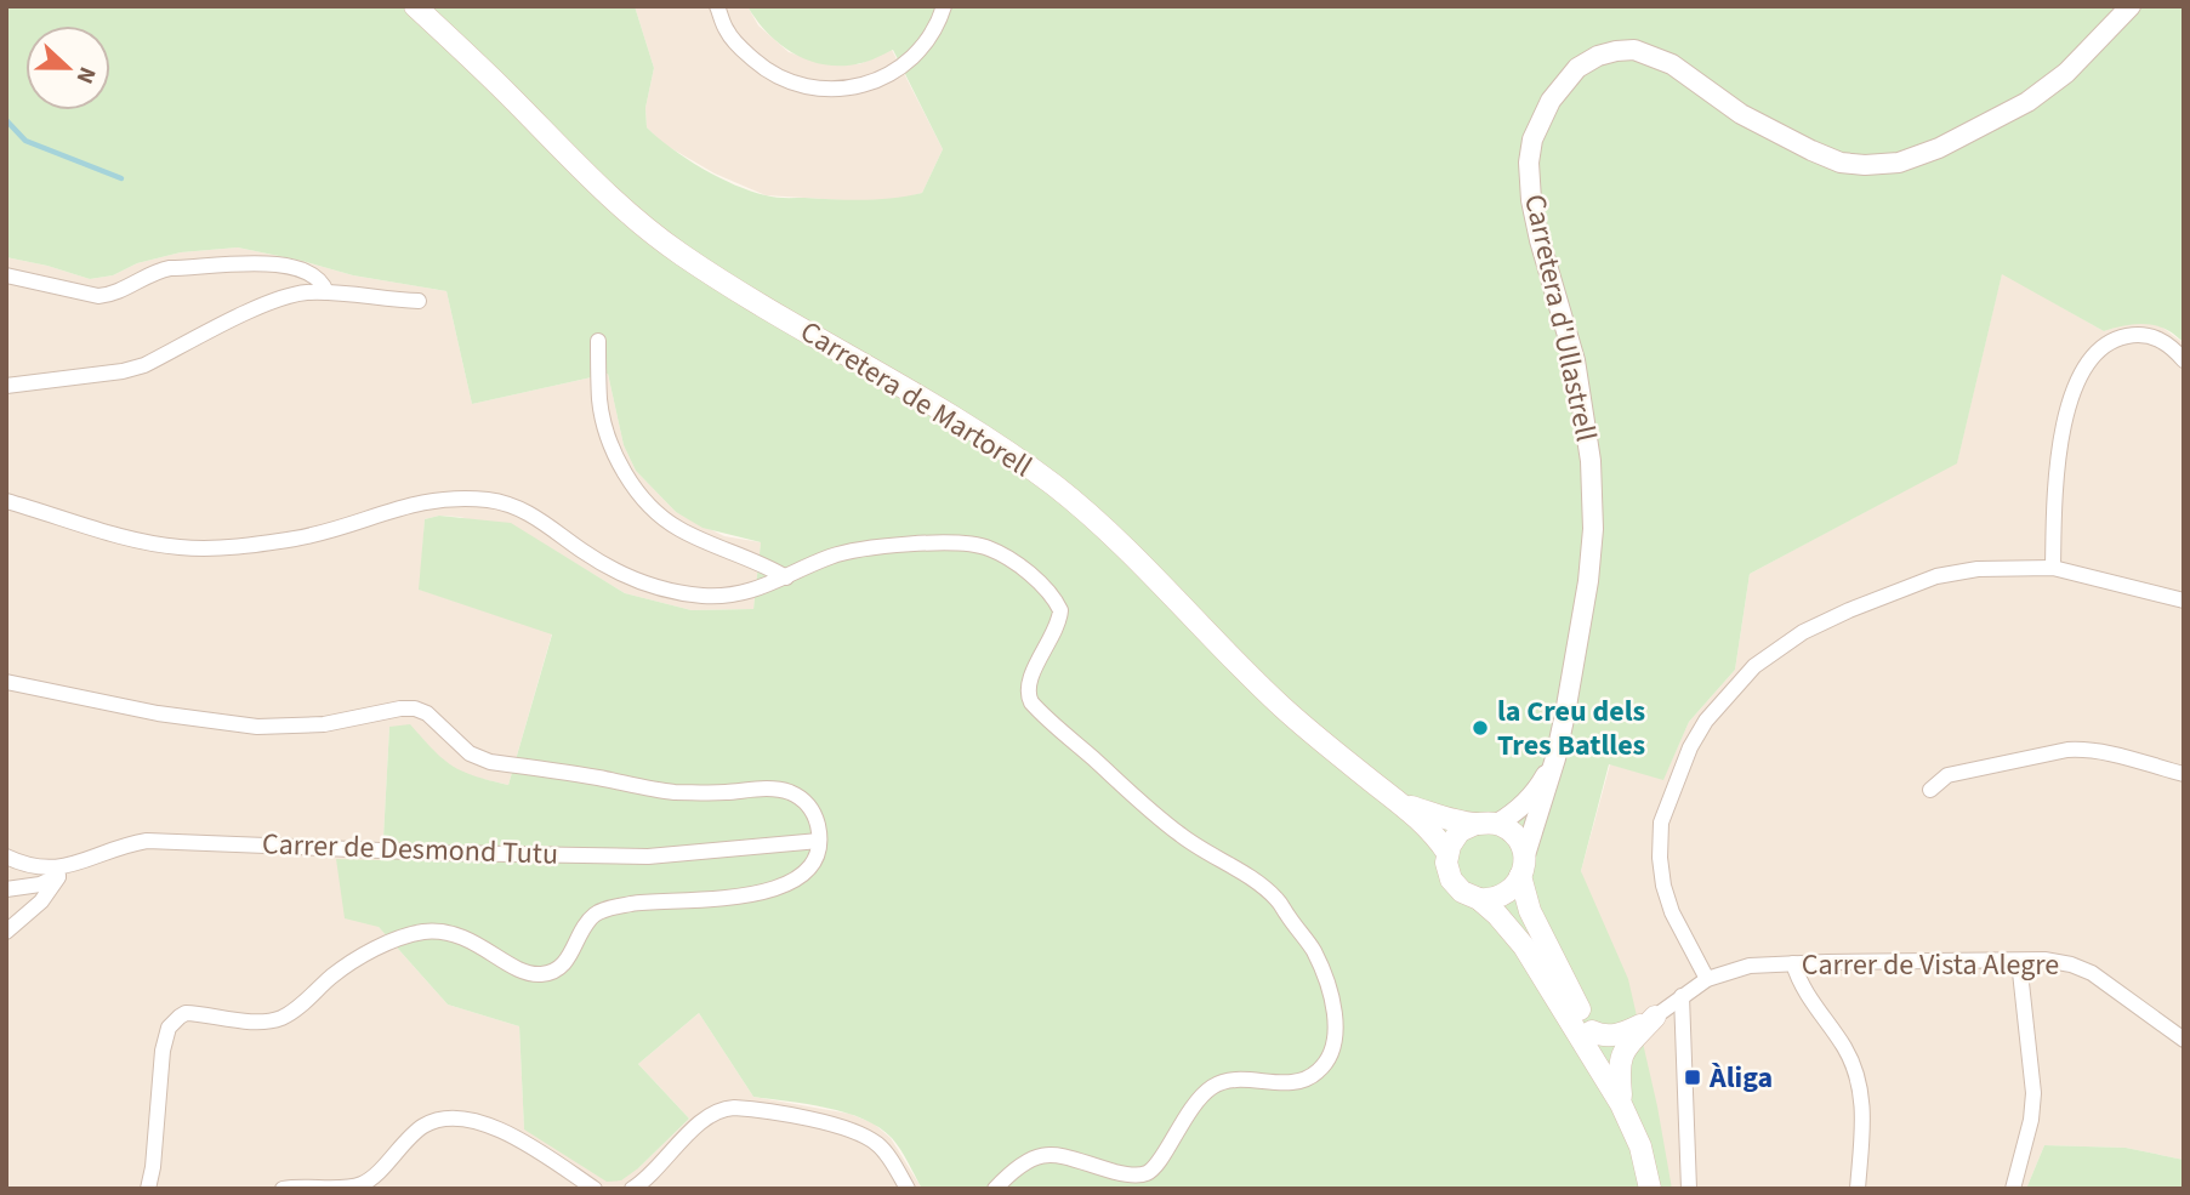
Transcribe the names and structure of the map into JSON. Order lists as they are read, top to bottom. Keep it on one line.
{"streets":{"main road":["Carretera de Martorell"],"street":["Carretera d'Ullastrell","Carrer de Desmond Tutu","Carrer de Vista Alegre"]},"crossings":[["Carretera d'Ullastrell","Carretera de Martorell"]],"places":{"other":["la Creu dels Tres Batlles"],"transit":["Àliga"]},"north":"right"}
